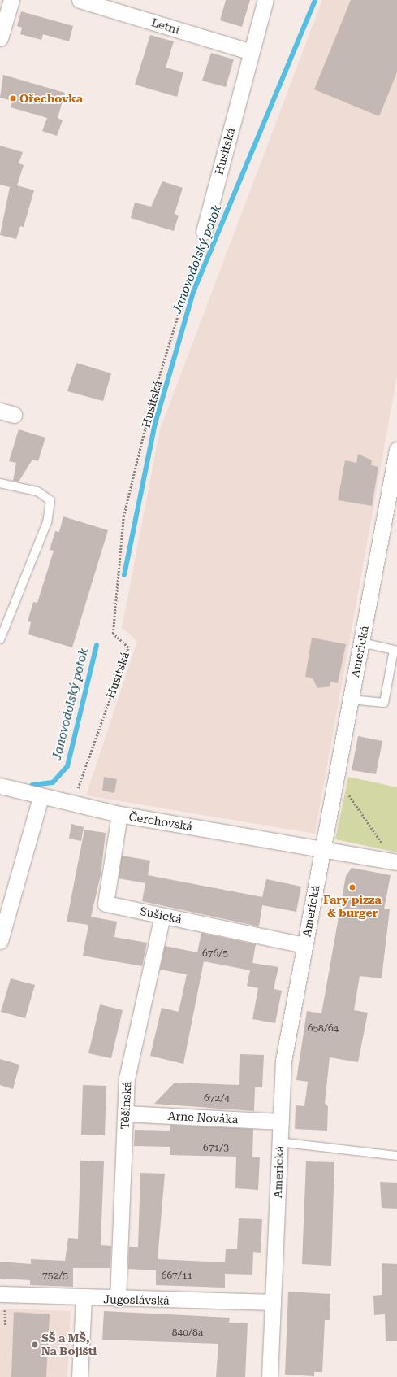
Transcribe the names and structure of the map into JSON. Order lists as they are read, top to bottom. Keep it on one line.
{"streets":{"street":["Letní","Husitská","Americká","Čerchovská","Sušická","Těšínská","Arne Nováka","Jugoslávská"]},"crossings":[["Letní","Husitská"],["Husitská","Čerchovská"],["Americká","Čerchovská"],["Americká","Sušická"],["Americká","Arne Nováka"],["Americká","Jugoslávská"],["Čerchovská","Sušická"],["Sušická","Těšínská"],["Těšínská","Arne Nováka"],["Těšínská","Jugoslávská"]],"water":["Janovodolský potok"],"places":["Ořechovka","Fary pizza & burger","SŠ a MŠ, Na Bojišti"],"house_numbers":["676/5","658/64","672/4","671/3","752/5","667/11","840/8a"]}
